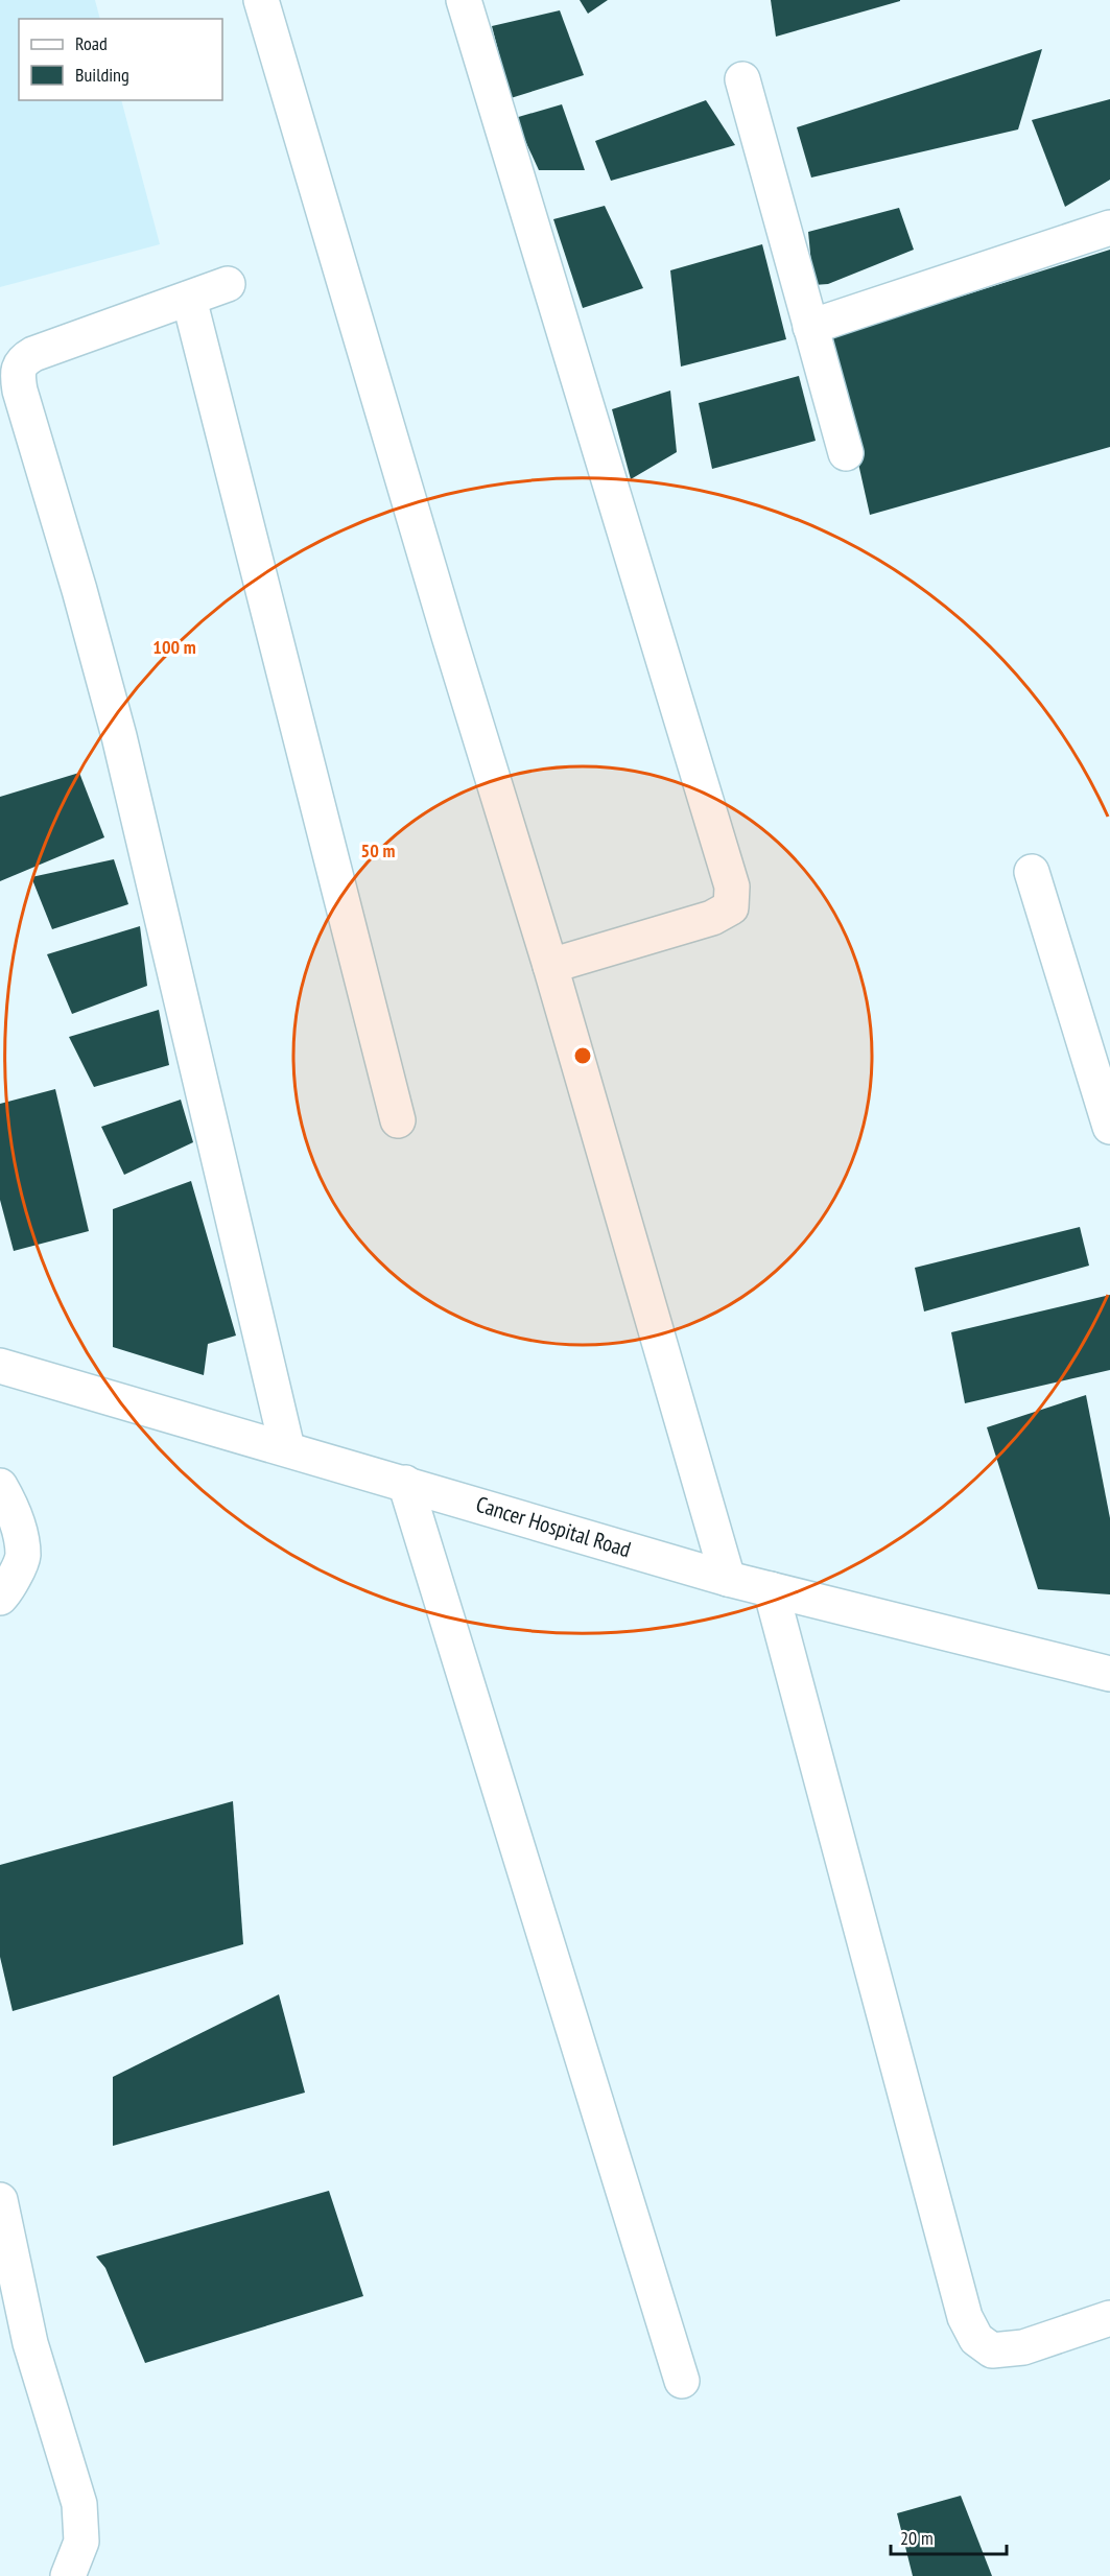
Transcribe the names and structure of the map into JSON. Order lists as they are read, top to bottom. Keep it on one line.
{"streets":{"street":["Cancer Hospital Road"]},"legend":["Road","Building"],"scale_bar":"20 m","rings":["100 m","50 m"]}
